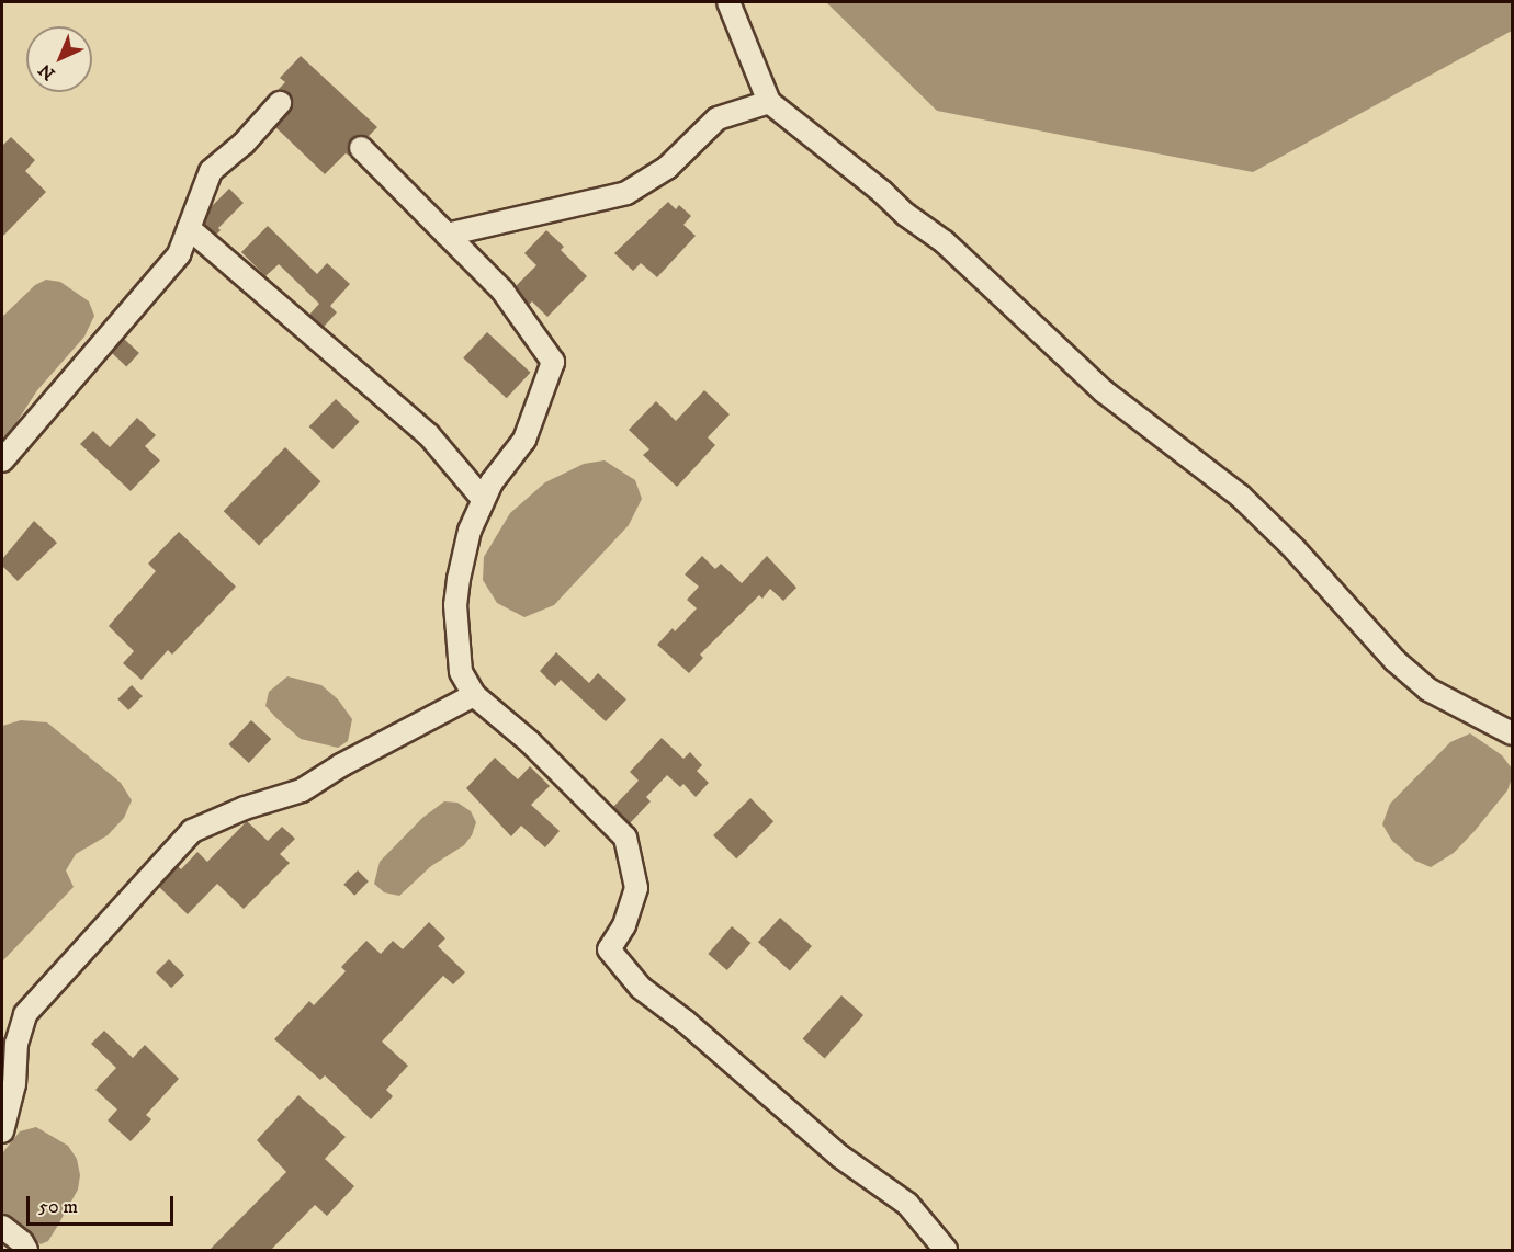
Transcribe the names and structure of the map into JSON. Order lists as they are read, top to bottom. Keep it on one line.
{"scale_bar":"50 m","north":"bottom left"}
